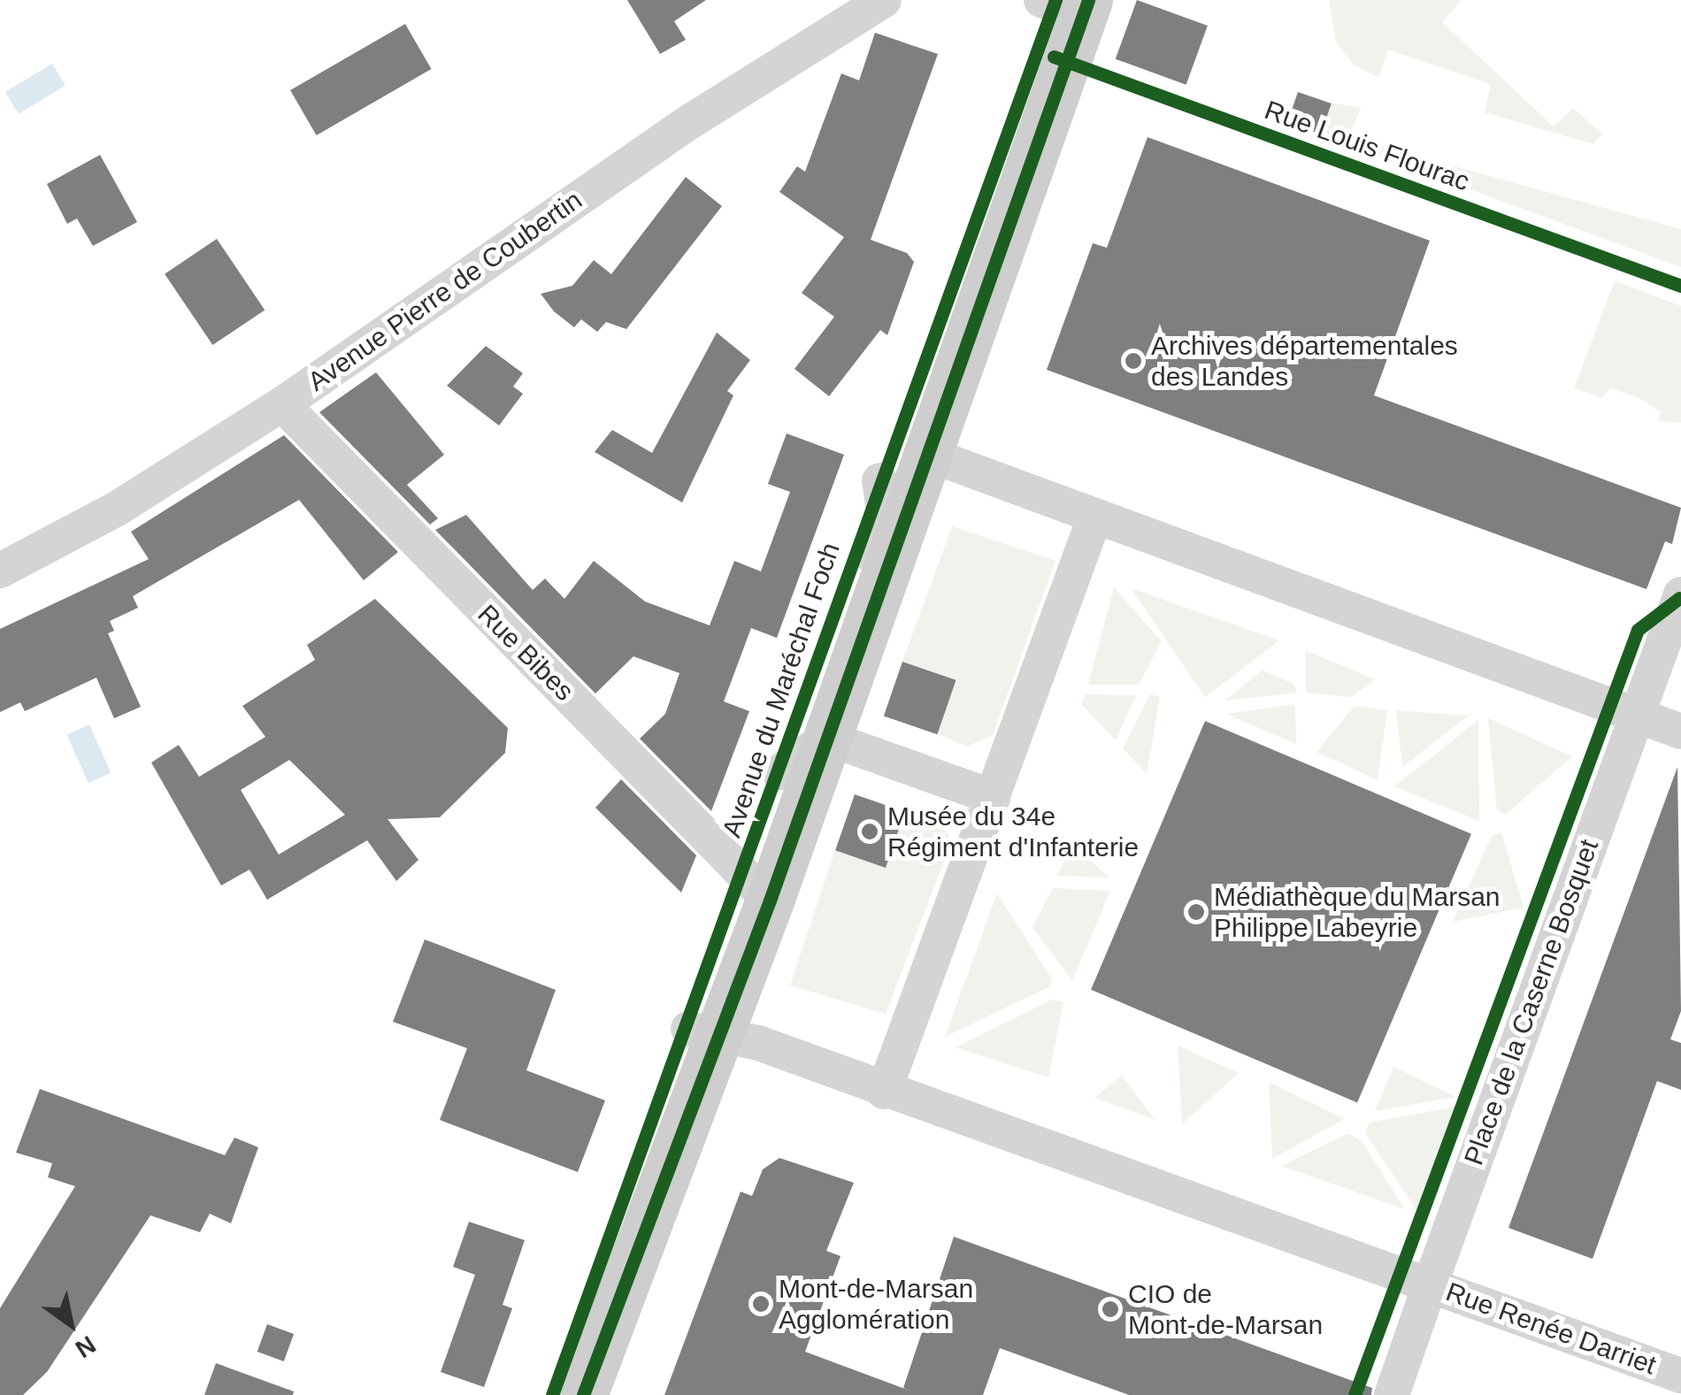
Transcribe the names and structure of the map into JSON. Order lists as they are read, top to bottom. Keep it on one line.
{"streets":{"main road":["Avenue du Maréchal Foch"],"street":["Avenue Pierre de Coubertin","Rue Bibes","Place de la Caserne Bosquet","Rue Renée Darriet"],"cycle path":["Rue Louis Flourac"]},"crossings":[["Avenue Pierre de Coubertin","Rue Bibes"],["Rue Bibes","Avenue du Maréchal Foch"],["Place de la Caserne Bosquet","Rue Renée Darriet"]],"places":["Archives départementales des Landes","Musée du 34e Régiment d'Infanterie","Médiathèque du Marsan Philippe Labeyrie","Mont-de-Marsan Agglomération","CIO de Mont-de-Marsan"],"north":"bottom right"}
